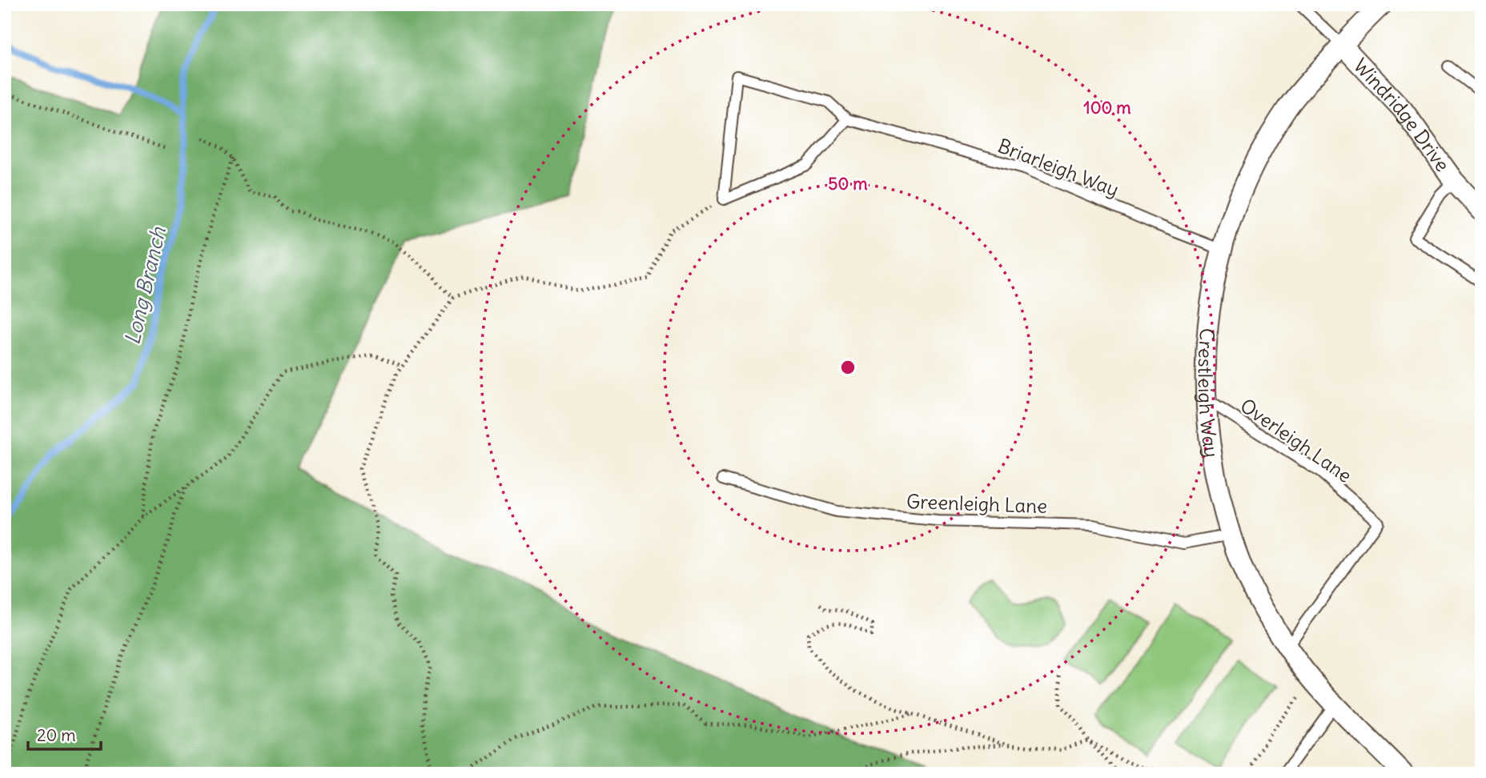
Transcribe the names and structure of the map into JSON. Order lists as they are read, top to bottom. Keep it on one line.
{"streets":{"street":["Windridge Drive","Crestleigh Way"],"lane":["Briarleigh Way","Overleigh Lane","Greenleigh Lane"]},"crossings":[["Windridge Drive","Crestleigh Way"],["Briarleigh Way","Crestleigh Way"],["Crestleigh Way","Overleigh Lane"],["Crestleigh Way","Greenleigh Lane"]],"water":["Long Branch"],"scale_bar":"20 m","rings":["100 m","50 m"]}
